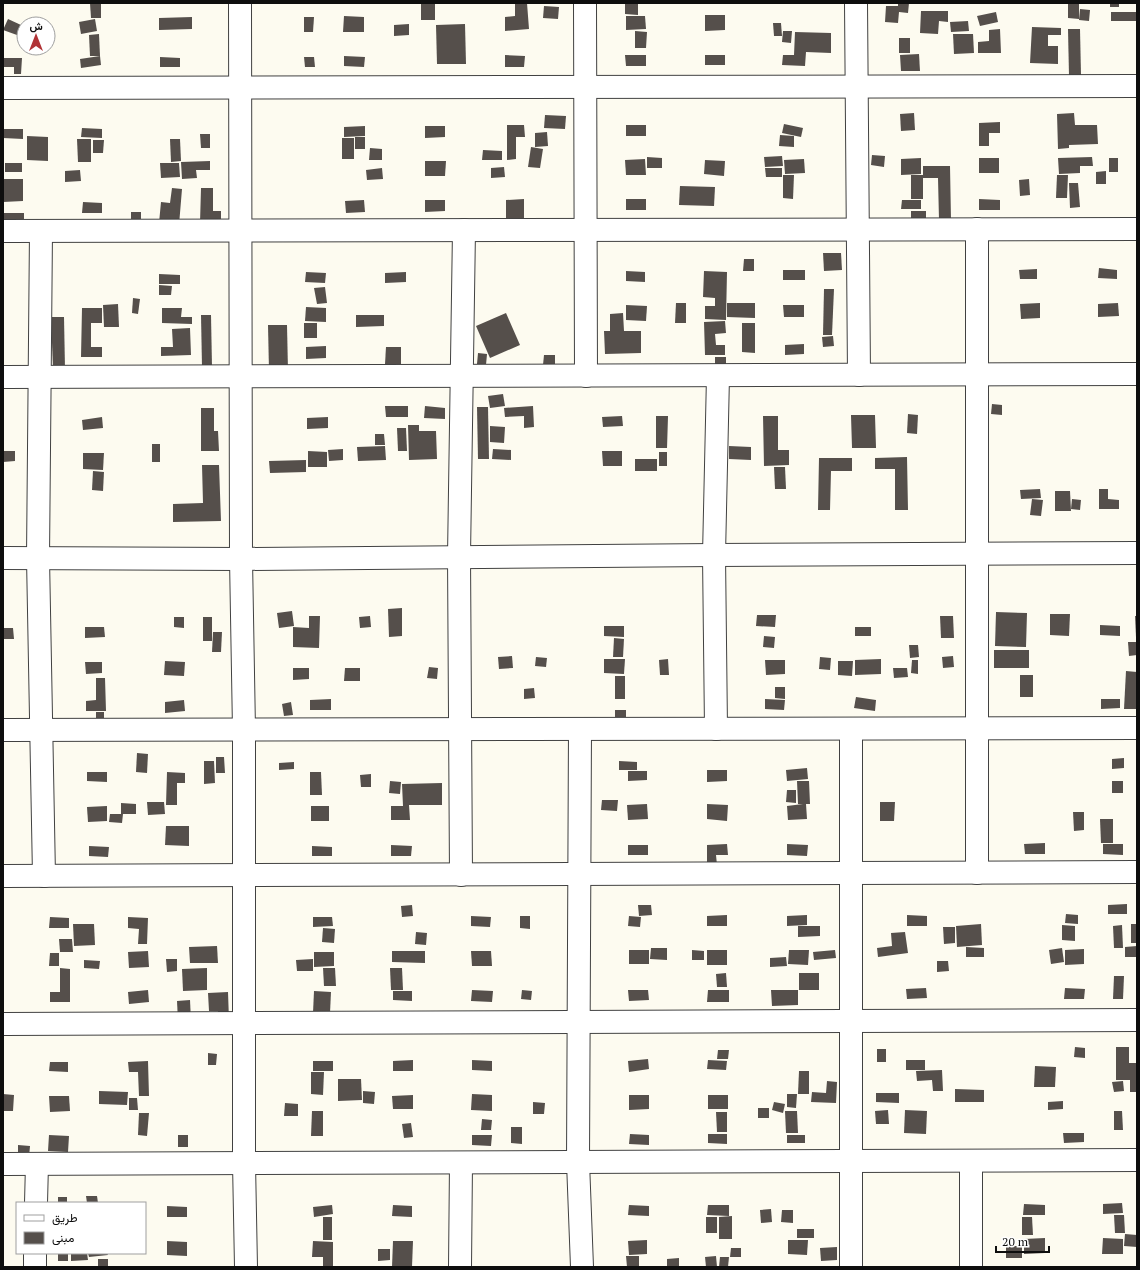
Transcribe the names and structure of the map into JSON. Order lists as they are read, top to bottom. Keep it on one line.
{"legend":["طريق","مبنى"],"scale_bar":"20 m","north":"top"}
